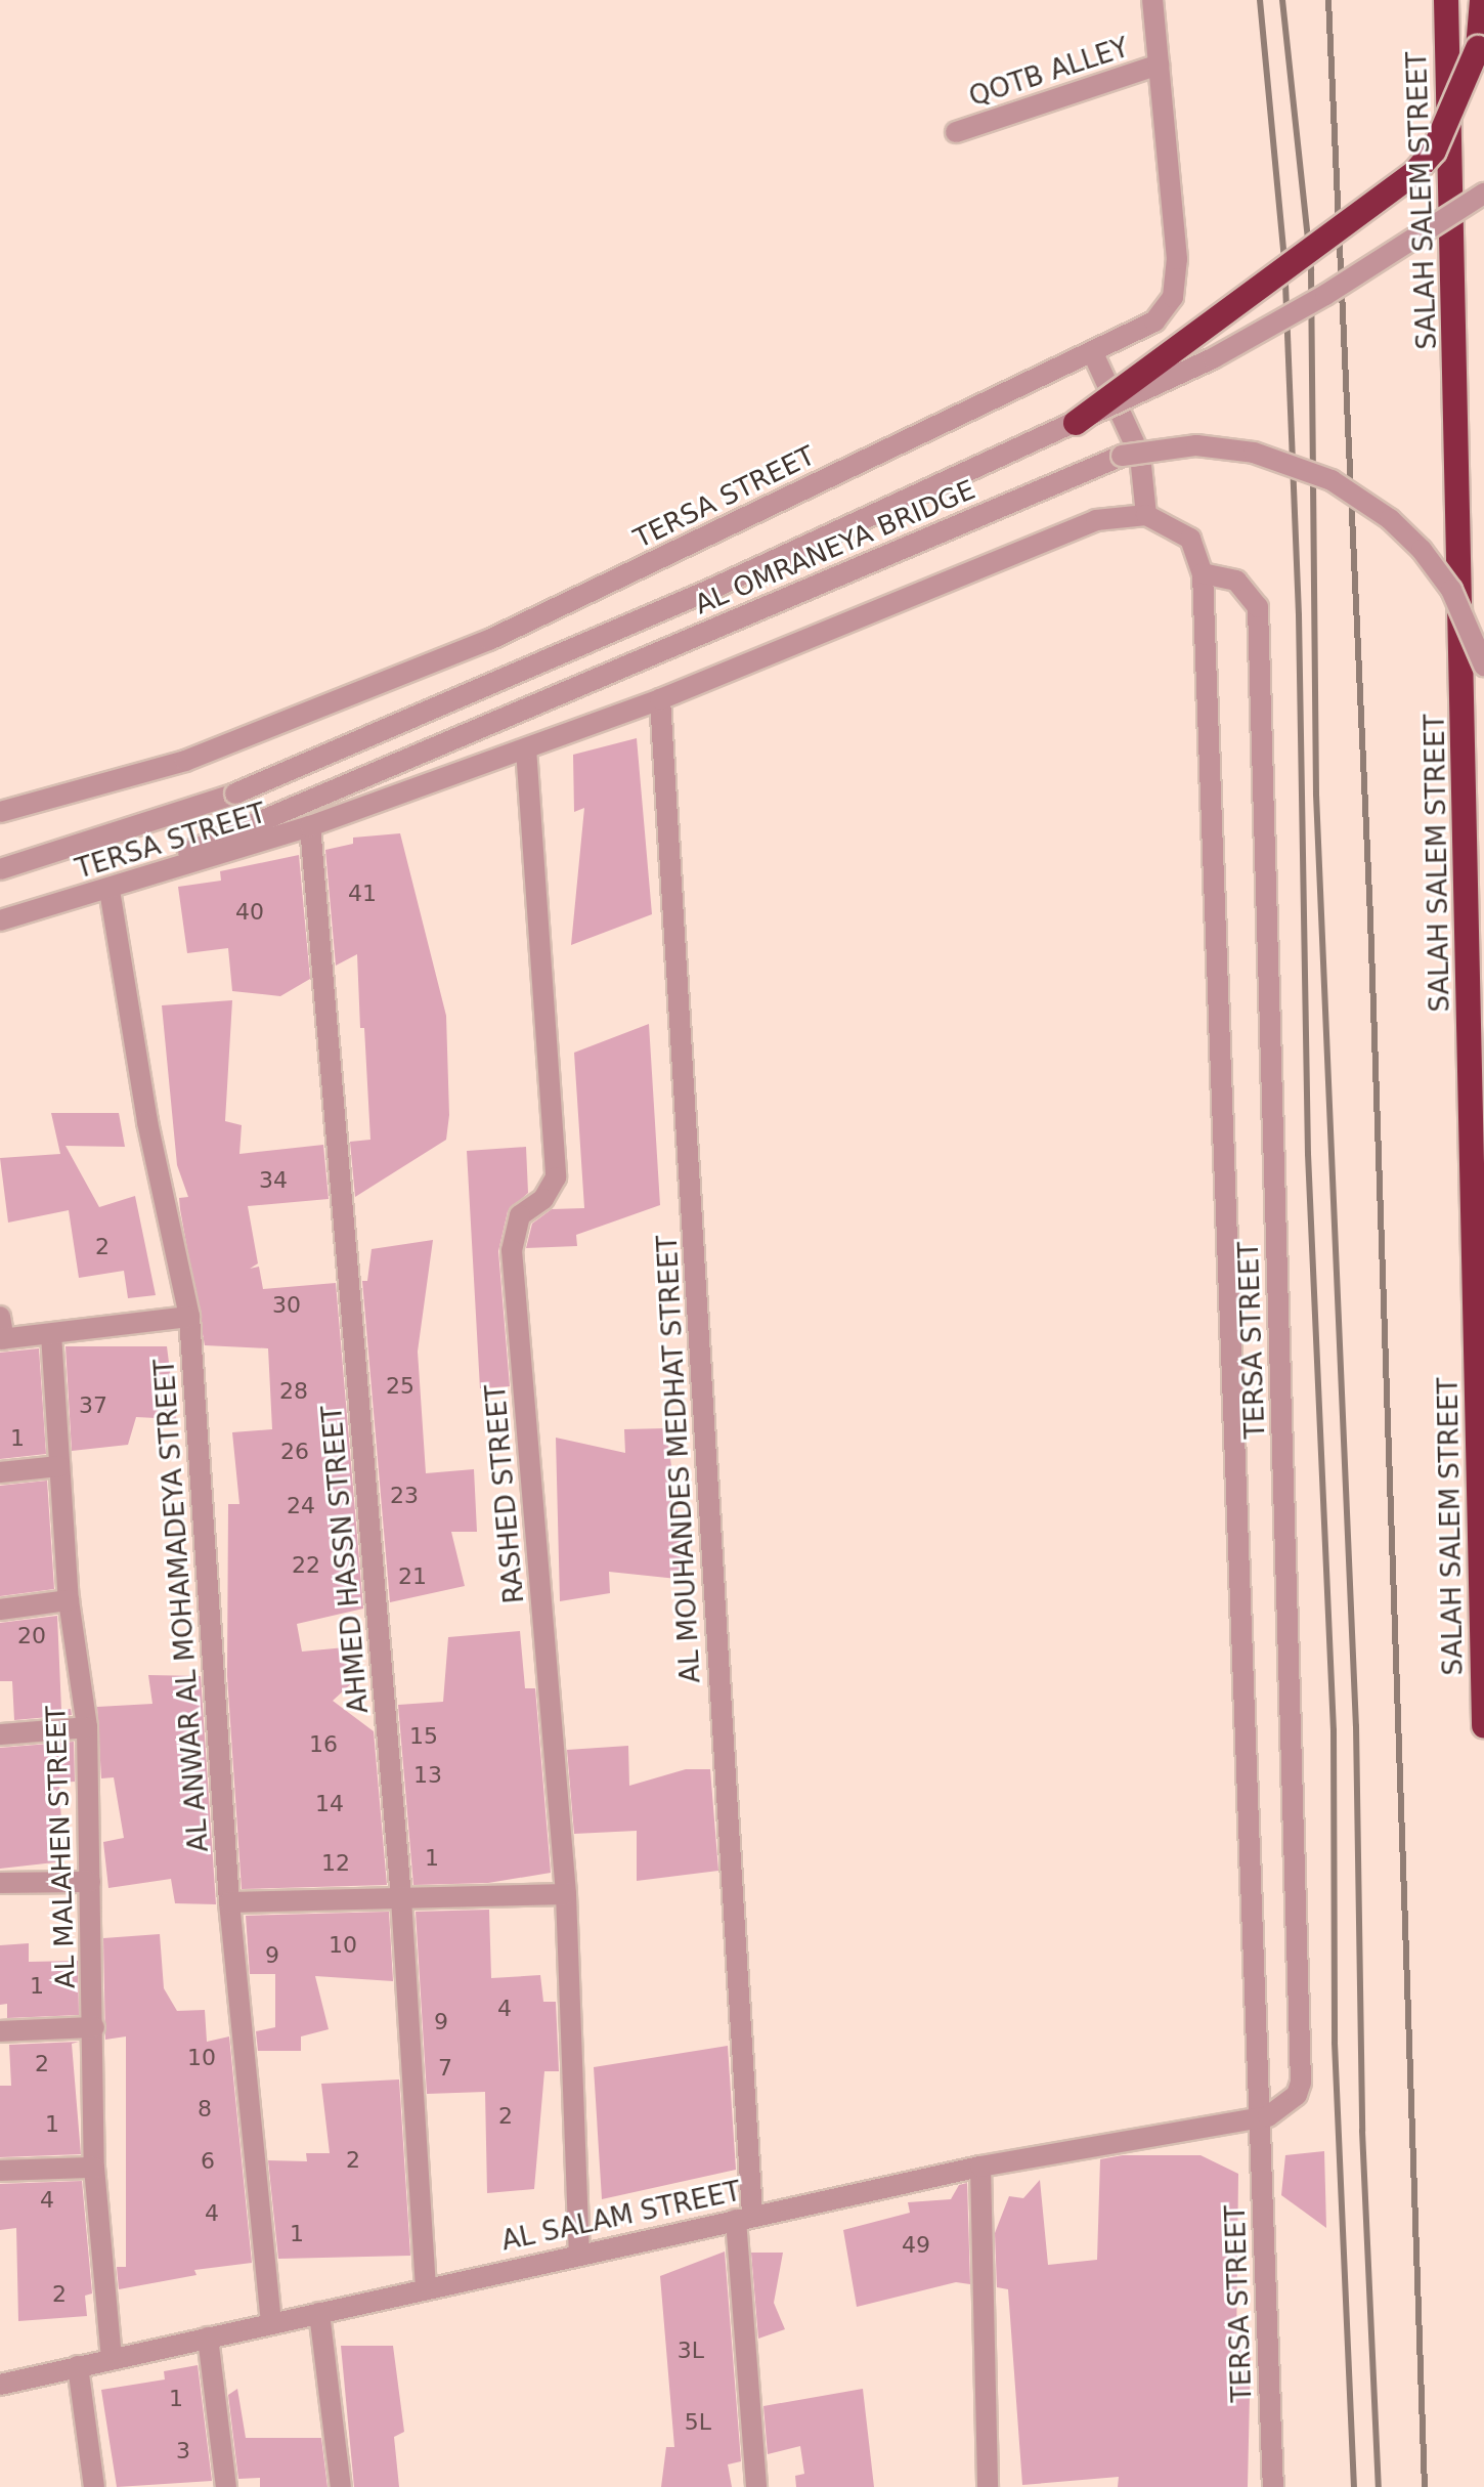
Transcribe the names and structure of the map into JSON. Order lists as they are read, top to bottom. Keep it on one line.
{"streets":{"highway":["SALAH SALEM STREET"],"street":["QOTB ALLEY","TERSA STREET","AL OMRANEYA BRIDGE","AL MOUHANDES MEDHAT STREET","RASHED STREET","AHMED HASSN STREET","AL ANWAR AL MOHAMADEYA STREET","AL MALAHEN STREET","AL SALAM STREET"]},"crossings":[["QOTB ALLEY","TERSA STREET"],["TERSA STREET","AL OMRANEYA BRIDGE"],["TERSA STREET","AL MOUHANDES MEDHAT STREET"],["TERSA STREET","RASHED STREET"],["TERSA STREET","AHMED HASSN STREET"],["TERSA STREET","AL ANWAR AL MOHAMADEYA STREET"],["TERSA STREET","AL SALAM STREET"],["AL MOUHANDES MEDHAT STREET","AL SALAM STREET"],["RASHED STREET","AL SALAM STREET"],["AHMED HASSN STREET","AL SALAM STREET"],["AL ANWAR AL MOHAMADEYA STREET","AL SALAM STREET"],["AL MALAHEN STREET","AL SALAM STREET"]],"house_numbers":["41","40","34","2","30","25","28","37","1","26","23","24","22","21","20","15","16","13","14","1","12","10","9","1","4","9","10","2","7","8","2","1","2","6","4","4","1","49","2","3L","1","5L","3"]}
